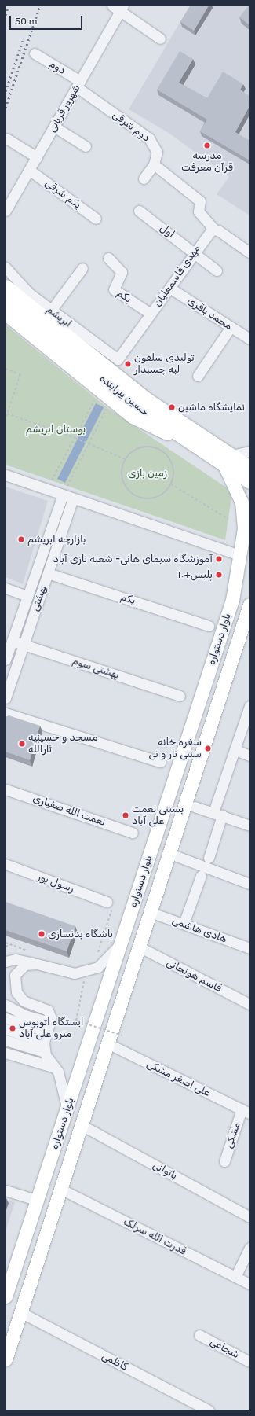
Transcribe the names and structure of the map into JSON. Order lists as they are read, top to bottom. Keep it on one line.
{"streets":{"main road":["حسین پیراینده","بلوار دستواره"],"street":["دوم","شهروز قربانی","دوم شرقی","یکم شرقی","اول","مهدی قاسمعلیان","یکم","محمد باقری","ابریشم","بهشتی","بهشتی سوم","نعمت الله صفیاری","رسول پور","هادی هاشمی","قاسم هونجانی","علی اصغر مشکی","مشکی","باتوانی","قدرت الله سرلک","شجاعی","کاظمی"]},"crossings":[["دوم","شهروز قربانی"],["دوم","دوم شرقی"],["شهروز قربانی","دوم شرقی"],["شهروز قربانی","یکم شرقی"],["اول","مهدی قاسمعلیان"],["مهدی قاسمعلیان","یکم"],["مهدی قاسمعلیان","محمد باقری"],["مهدی قاسمعلیان","ابریشم"],["یکم","بهشتی"],["حسین پیراینده","بلوار دستواره"],["بهشتی","بهشتی سوم"],["بلوار دستواره","هادی هاشمی"],["بلوار دستواره","قاسم هونجانی"],["بلوار دستواره","علی اصغر مشکی"],["بلوار دستواره","باتوانی"],["بلوار دستواره","قدرت الله سرلک"],["بلوار دستواره","کاظمی"],["علی اصغر مشکی","مشکی"]],"parks":["بوستان ابریشم","زمین بازی"],"places":["مدرسه قرآن معرفت","تولیدی سلفون لبه‌ چسبدار","نمایشگاه ماشین","بازارچه ابریشم","آموزشگاه سیمای هانی- شعبه نازی آباد","پلیس+۱۰","مسجد و حسینیه ثارالله","سفره خانه سنتی نار و نی","بستنی نعمت علی آباد","باشگاه بدنسازی","ایستگاه اتوبوس مترو علی آباد"],"scale_bar":"50 m"}
